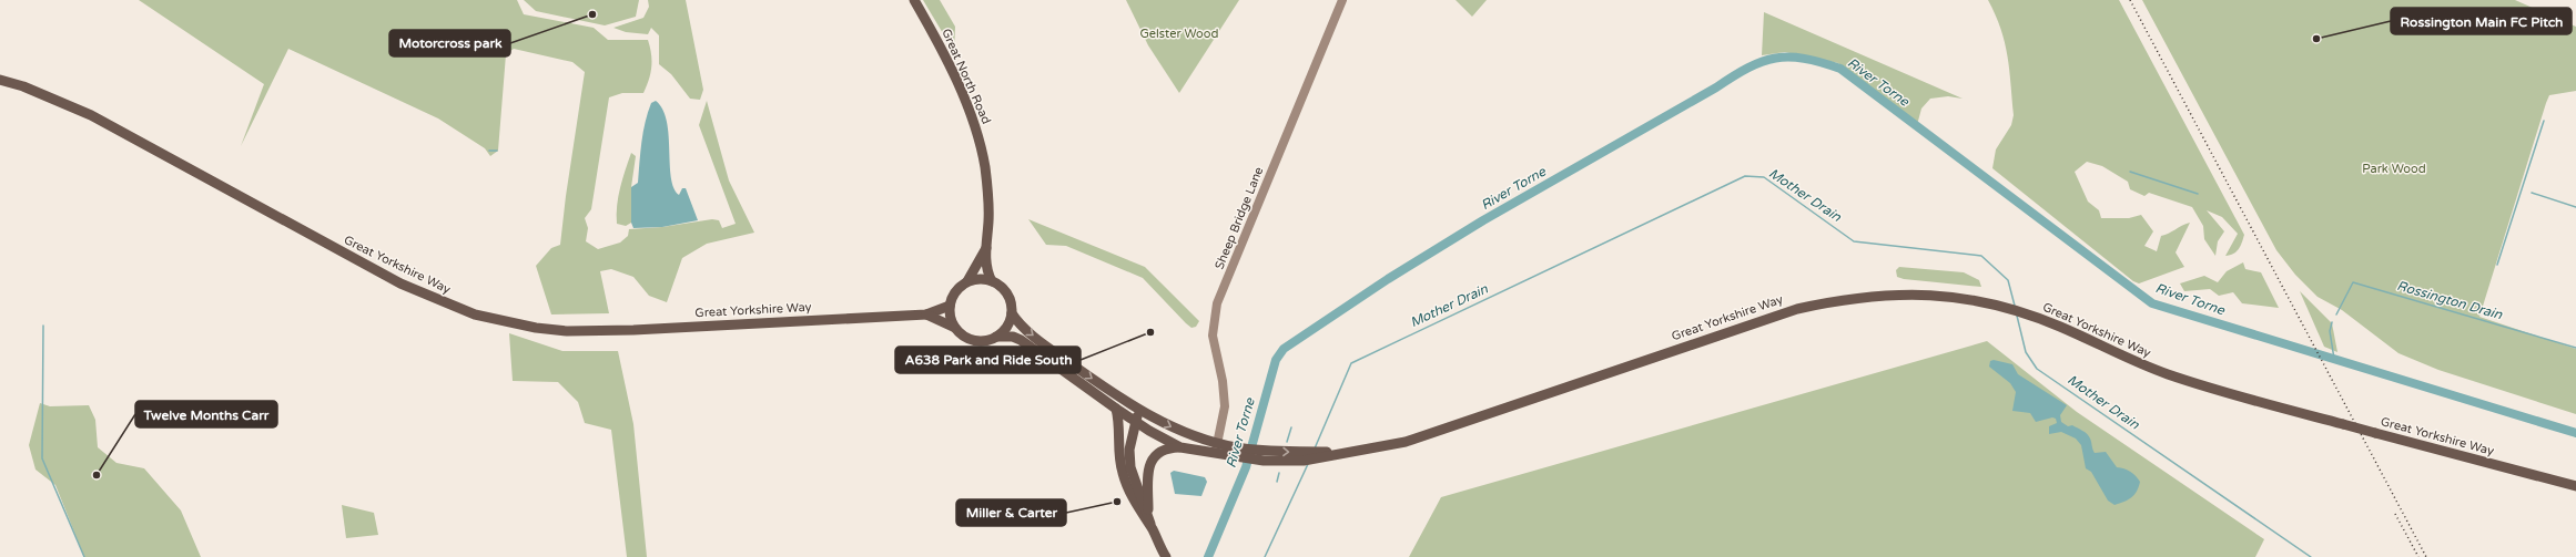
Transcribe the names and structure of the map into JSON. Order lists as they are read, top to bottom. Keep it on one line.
{"streets":{"highway":["Great North Road","Great Yorkshire Way"],"main road":["Sheep Bridge Lane"]},"crossings":[["Great North Road","Great Yorkshire Way"],["Sheep Bridge Lane","Great Yorkshire Way"]],"water":["River Torne","Mother Drain","Rossington Drain"],"parks":["Gelster Wood","Park Wood"],"places":["Motorcross park","Rossington Main FC Pitch","A638 Park and Ride South","Twelve Months Carr","Miller & Carter"]}
